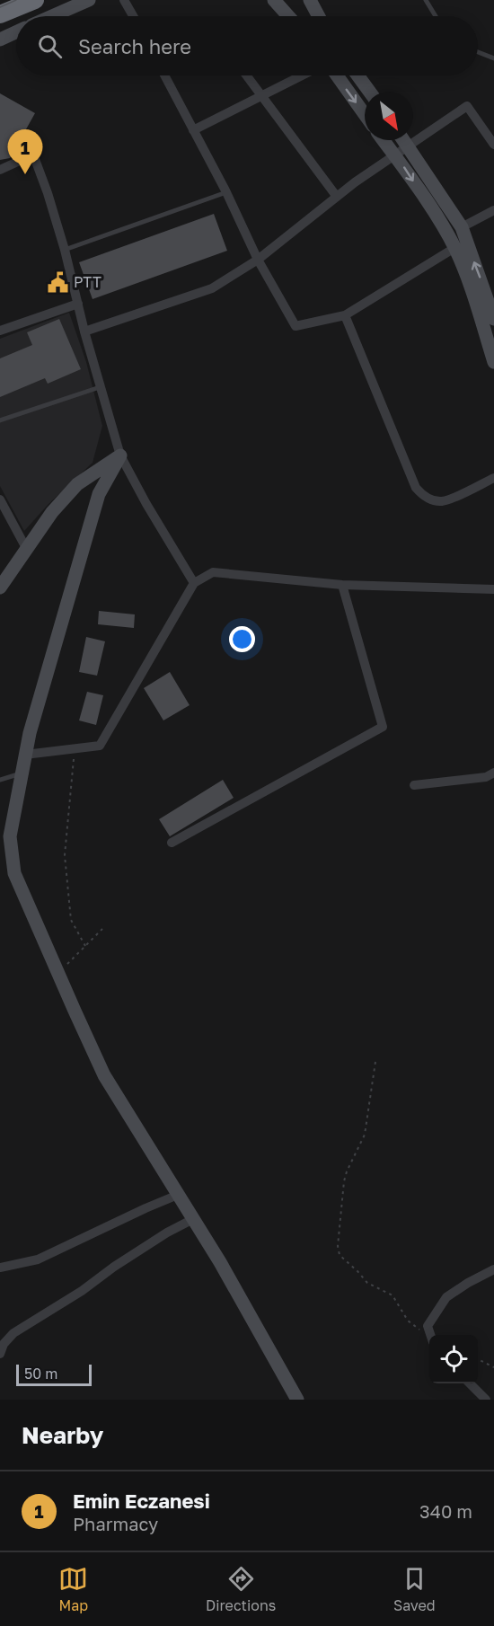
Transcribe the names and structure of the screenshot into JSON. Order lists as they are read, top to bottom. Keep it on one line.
{"places":{"public building":["PTT"]},"scale_bar":"50 m","north":"bottom right","page":{"search":"Search here","pins":"1","scale":"50 m","heading":"Nearby","list":[{"mark":"1","name":"Emin Eczanesi","note":"Pharmacy","value":"340 m"}],"nav":["Map","Directions","Saved"]}}
